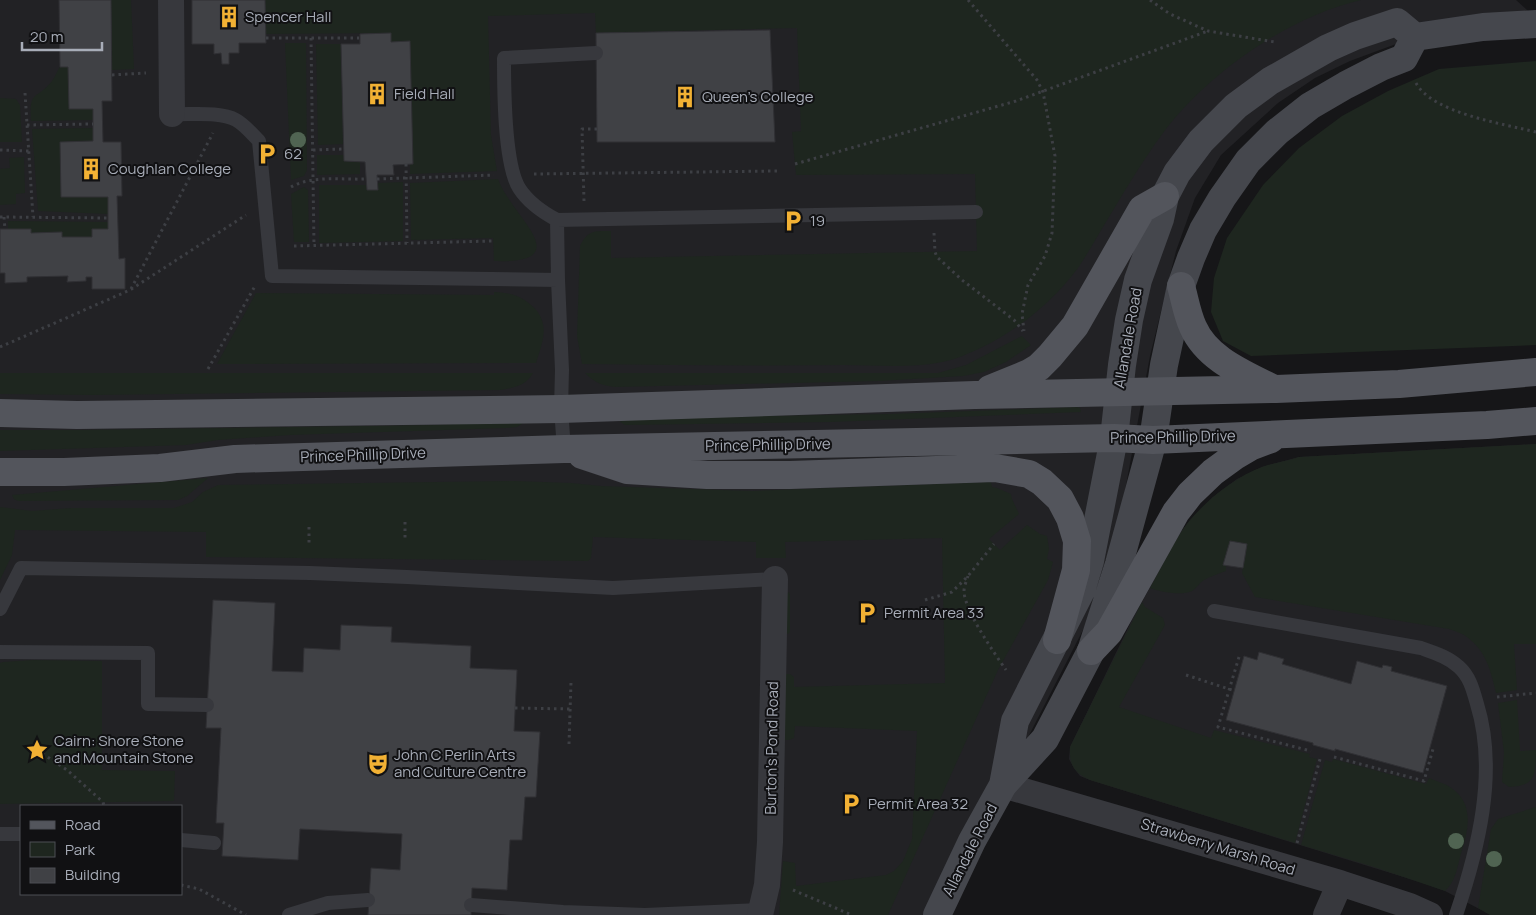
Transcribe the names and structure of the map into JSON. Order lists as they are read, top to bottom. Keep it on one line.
{"streets":{"main road":["Allandale Road","Prince Phillip Drive"],"street":["Burton's Pond Road","Strawberry Marsh Road"]},"crossings":[["Allandale Road","Prince Phillip Drive"],["Allandale Road","Strawberry Marsh Road"]],"places":{"building":["Spencer Hall","Field Hall","Queen's College","Coughlan College"],"parking":["62","19","Permit Area 33","Permit Area 32"],"place":["Cairn: Shore Stone and Mountain Stone"],"theatre":["John C Perlin Arts and Culture Centre"]},"legend":["Road","Park","Building"],"scale_bar":"20 m"}
